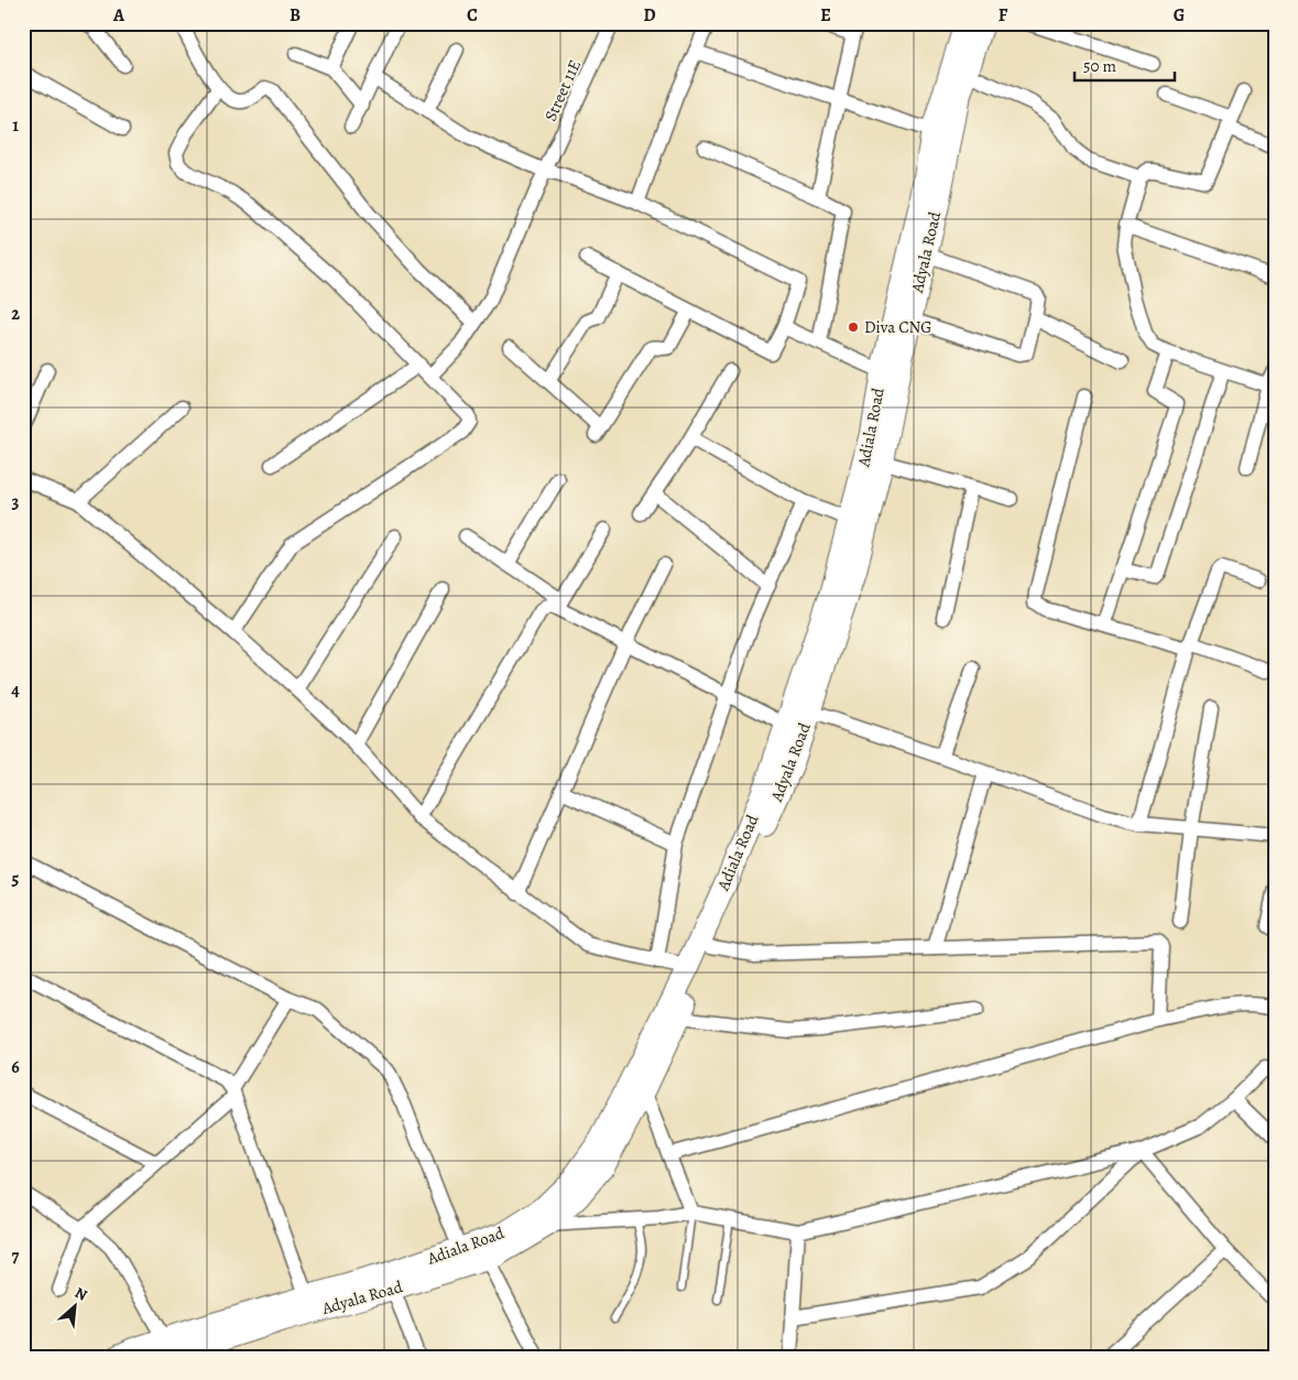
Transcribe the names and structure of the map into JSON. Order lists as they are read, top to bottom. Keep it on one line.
{"streets":{"main road":["Adyala Road","Adiala Road"],"street":["Street 11E"]},"crossings":[["Adyala Road","Adiala Road"]],"places":["Diva CNG"],"scale_bar":"50 m","north":"top right","grid":{"columns":["A","B","C","D","E","F","G"],"rows":["1","2","3","4","5","6","7"]}}
